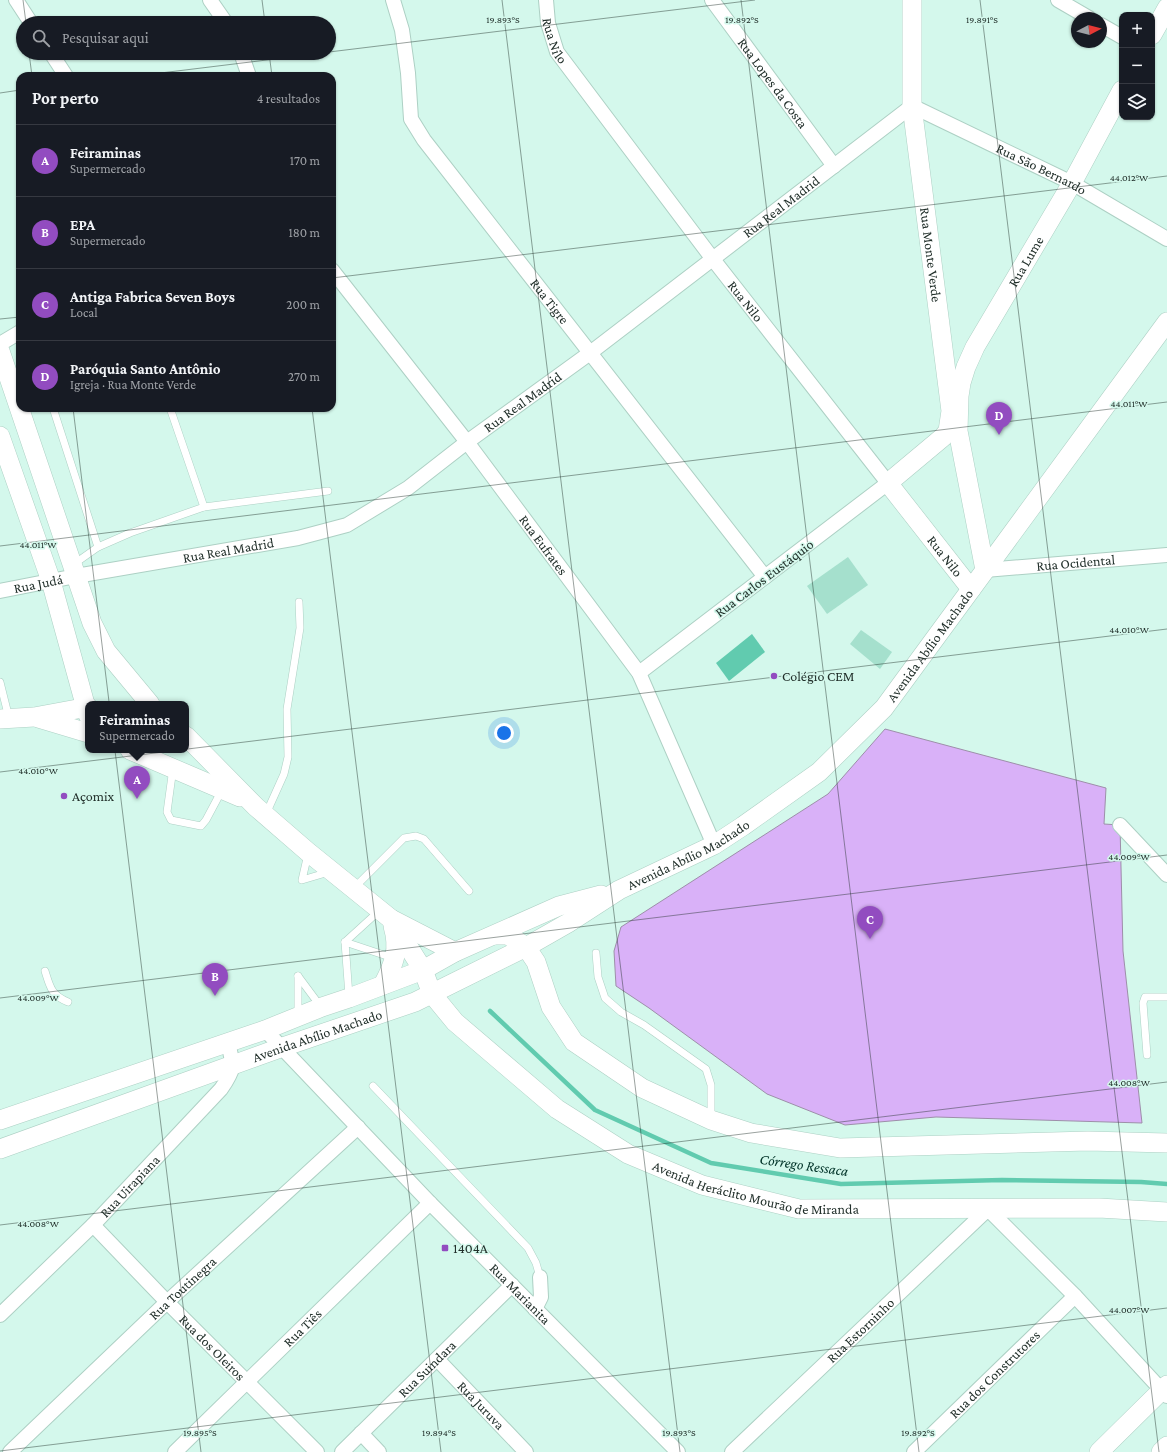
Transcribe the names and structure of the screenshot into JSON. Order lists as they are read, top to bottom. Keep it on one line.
{"streets":{"main road":["Rua Nilo","Rua Monte Verde","Rua Lume","Avenida Abílio Machado","Avenida Heráclito Mourão de Miranda"],"street":["Rua Lopes da Costa","Rua São Bernardo","Rua Real Madrid","Rua Tigre","Rua Eufrates","Rua Ocidental","Rua Carlos Eustáquio","Rua Judá","Rua Uirapiana","Rua Toutinegra","Rua Marianita","Rua Tiês","Rua Estorninho","Rua dos Oleiros","Rua Suindara","Rua dos Construtores","Rua Juruva"]},"crossings":[["Rua Nilo","Rua Real Madrid"],["Rua Nilo","Rua Monte Verde"],["Rua Nilo","Rua Carlos Eustáquio"],["Rua Nilo","Avenida Abílio Machado"],["Rua Lopes da Costa","Rua Real Madrid"],["Rua São Bernardo","Rua Real Madrid"],["Rua São Bernardo","Rua Monte Verde"],["Rua São Bernardo","Rua Lume"],["Rua Real Madrid","Rua Monte Verde"],["Rua Real Madrid","Rua Tigre"],["Rua Real Madrid","Rua Eufrates"],["Rua Real Madrid","Rua Judá"],["Rua Monte Verde","Rua Carlos Eustáquio"],["Rua Lume","Rua Ocidental"],["Rua Lume","Avenida Abílio Machado"],["Rua Tigre","Rua Carlos Eustáquio"],["Rua Eufrates","Rua Carlos Eustáquio"],["Rua Eufrates","Avenida Abílio Machado"],["Rua Ocidental","Avenida Abílio Machado"],["Avenida Abílio Machado","Rua Uirapiana"],["Avenida Abílio Machado","Avenida Heráclito Mourão de Miranda"],["Avenida Abílio Machado","Rua Marianita"],["Rua Uirapiana","Rua dos Oleiros"],["Avenida Heráclito Mourão de Miranda","Rua Estorninho"],["Rua Toutinegra","Rua Marianita"],["Rua Toutinegra","Rua dos Oleiros"],["Rua Marianita","Rua Tiês"],["Rua Marianita","Rua Suindara"],["Rua Tiês","Rua dos Oleiros"],["Rua Suindara","Rua Juruva"]],"water":["Córrego Ressaca"],"places":{"other":["Colégio CEM","Açomix"],"transit":["1404A"]},"north":"right","page":{"map_buttons":["+","−"],"search":"Pesquisar aqui","heading":["Por perto","4 resultados"],"list":[{"mark":"A","name":"Feiraminas","note":"Supermercado","value":"170 m"},{"mark":"B","name":"EPA","note":"Supermercado","value":"180 m"},{"mark":"C","name":"Antiga Fabrica Seven Boys","note":"Local","value":"200 m"},{"mark":"D","name":"Paróquia Santo Antônio","note":"Igreja · Rua Monte Verde","value":"270 m"}],"pins":["D","A","C","B"],"popup":["Feiraminas","Supermercado"]},"coordinates":["19.893°S","19.892°S","19.891°S","44.012°W","44.011°W","44.010°W","44.009°W","44.008°W","44.007°W","19.895°S","19.894°S"]}
